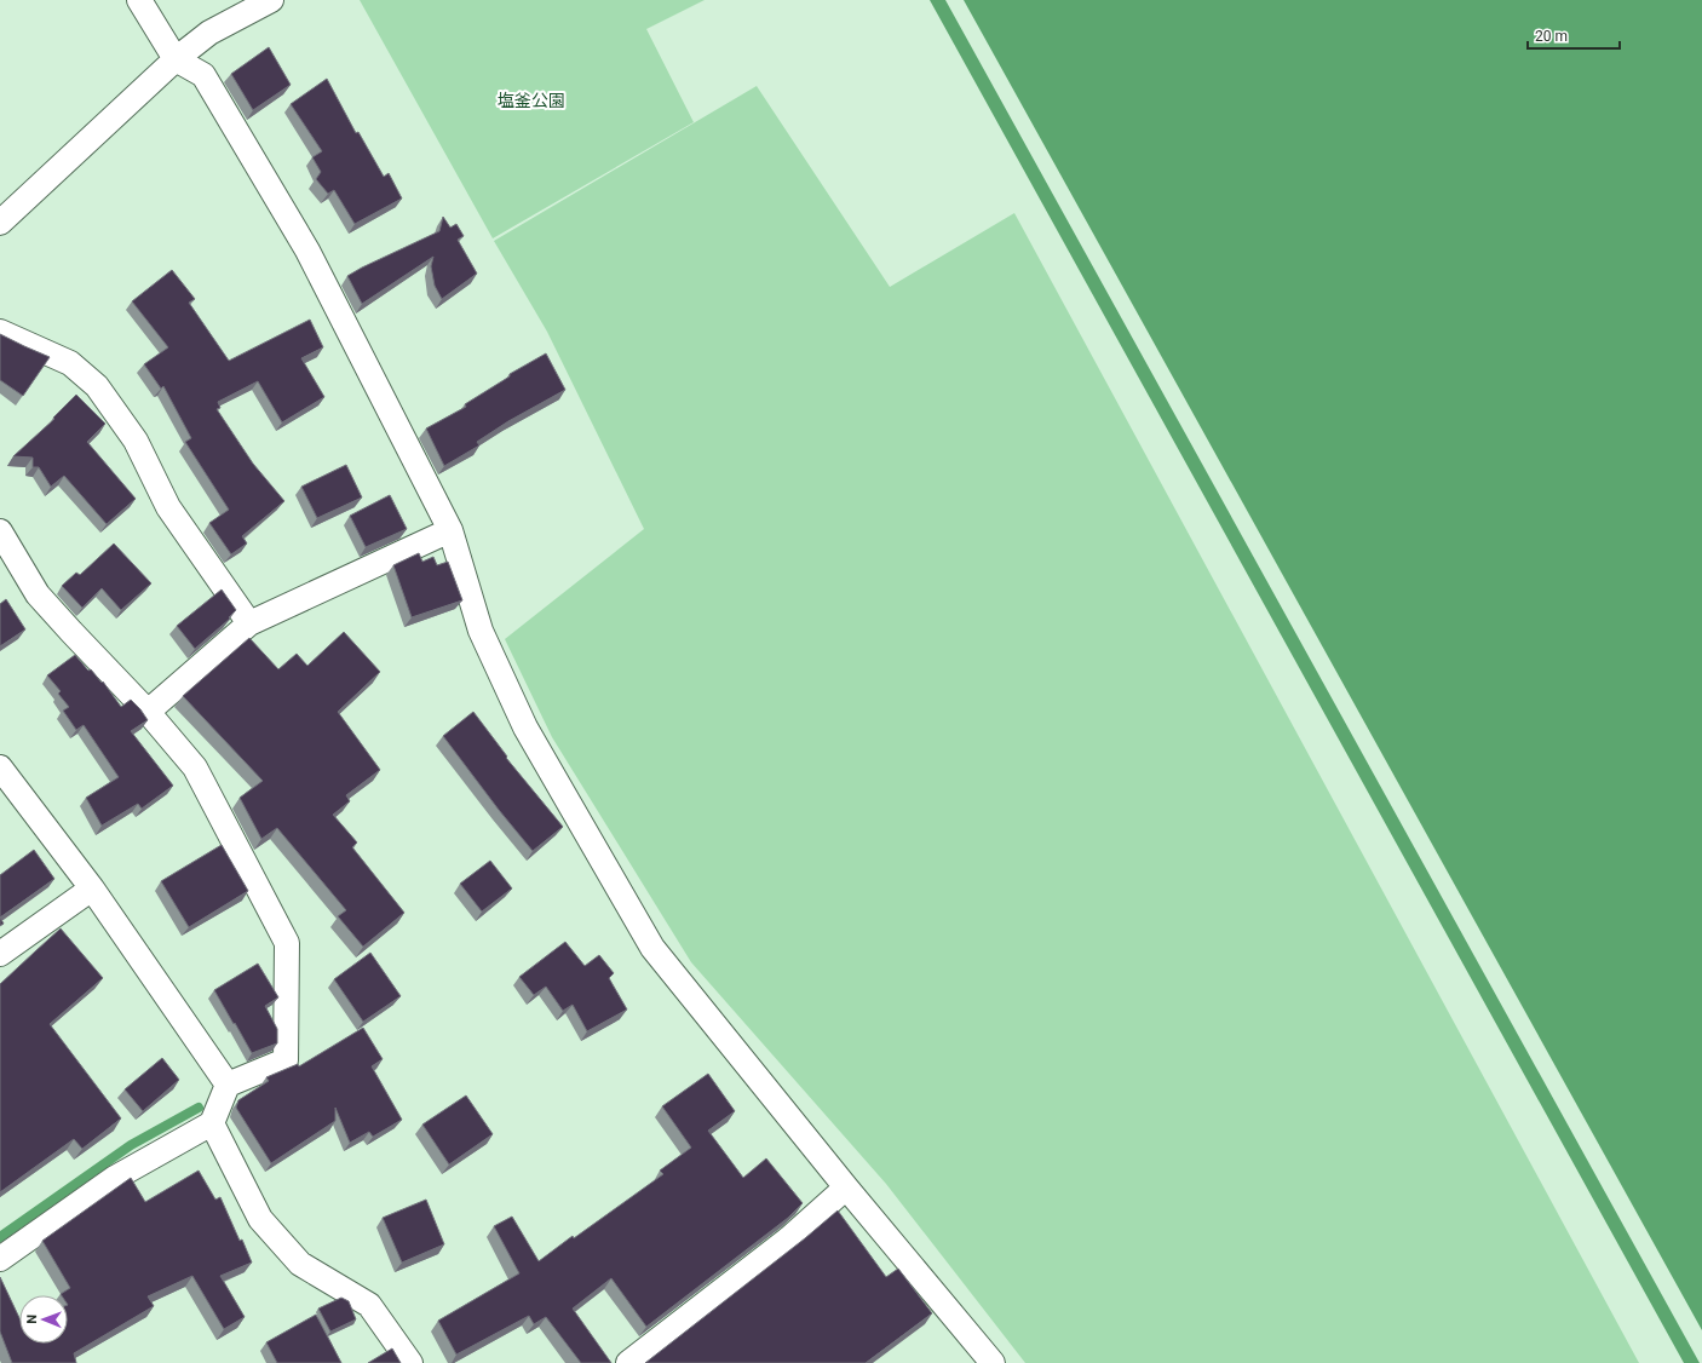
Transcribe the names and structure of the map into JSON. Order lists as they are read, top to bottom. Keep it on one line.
{"parks":["塩釜公園"],"scale_bar":"20 m","north":"left"}
